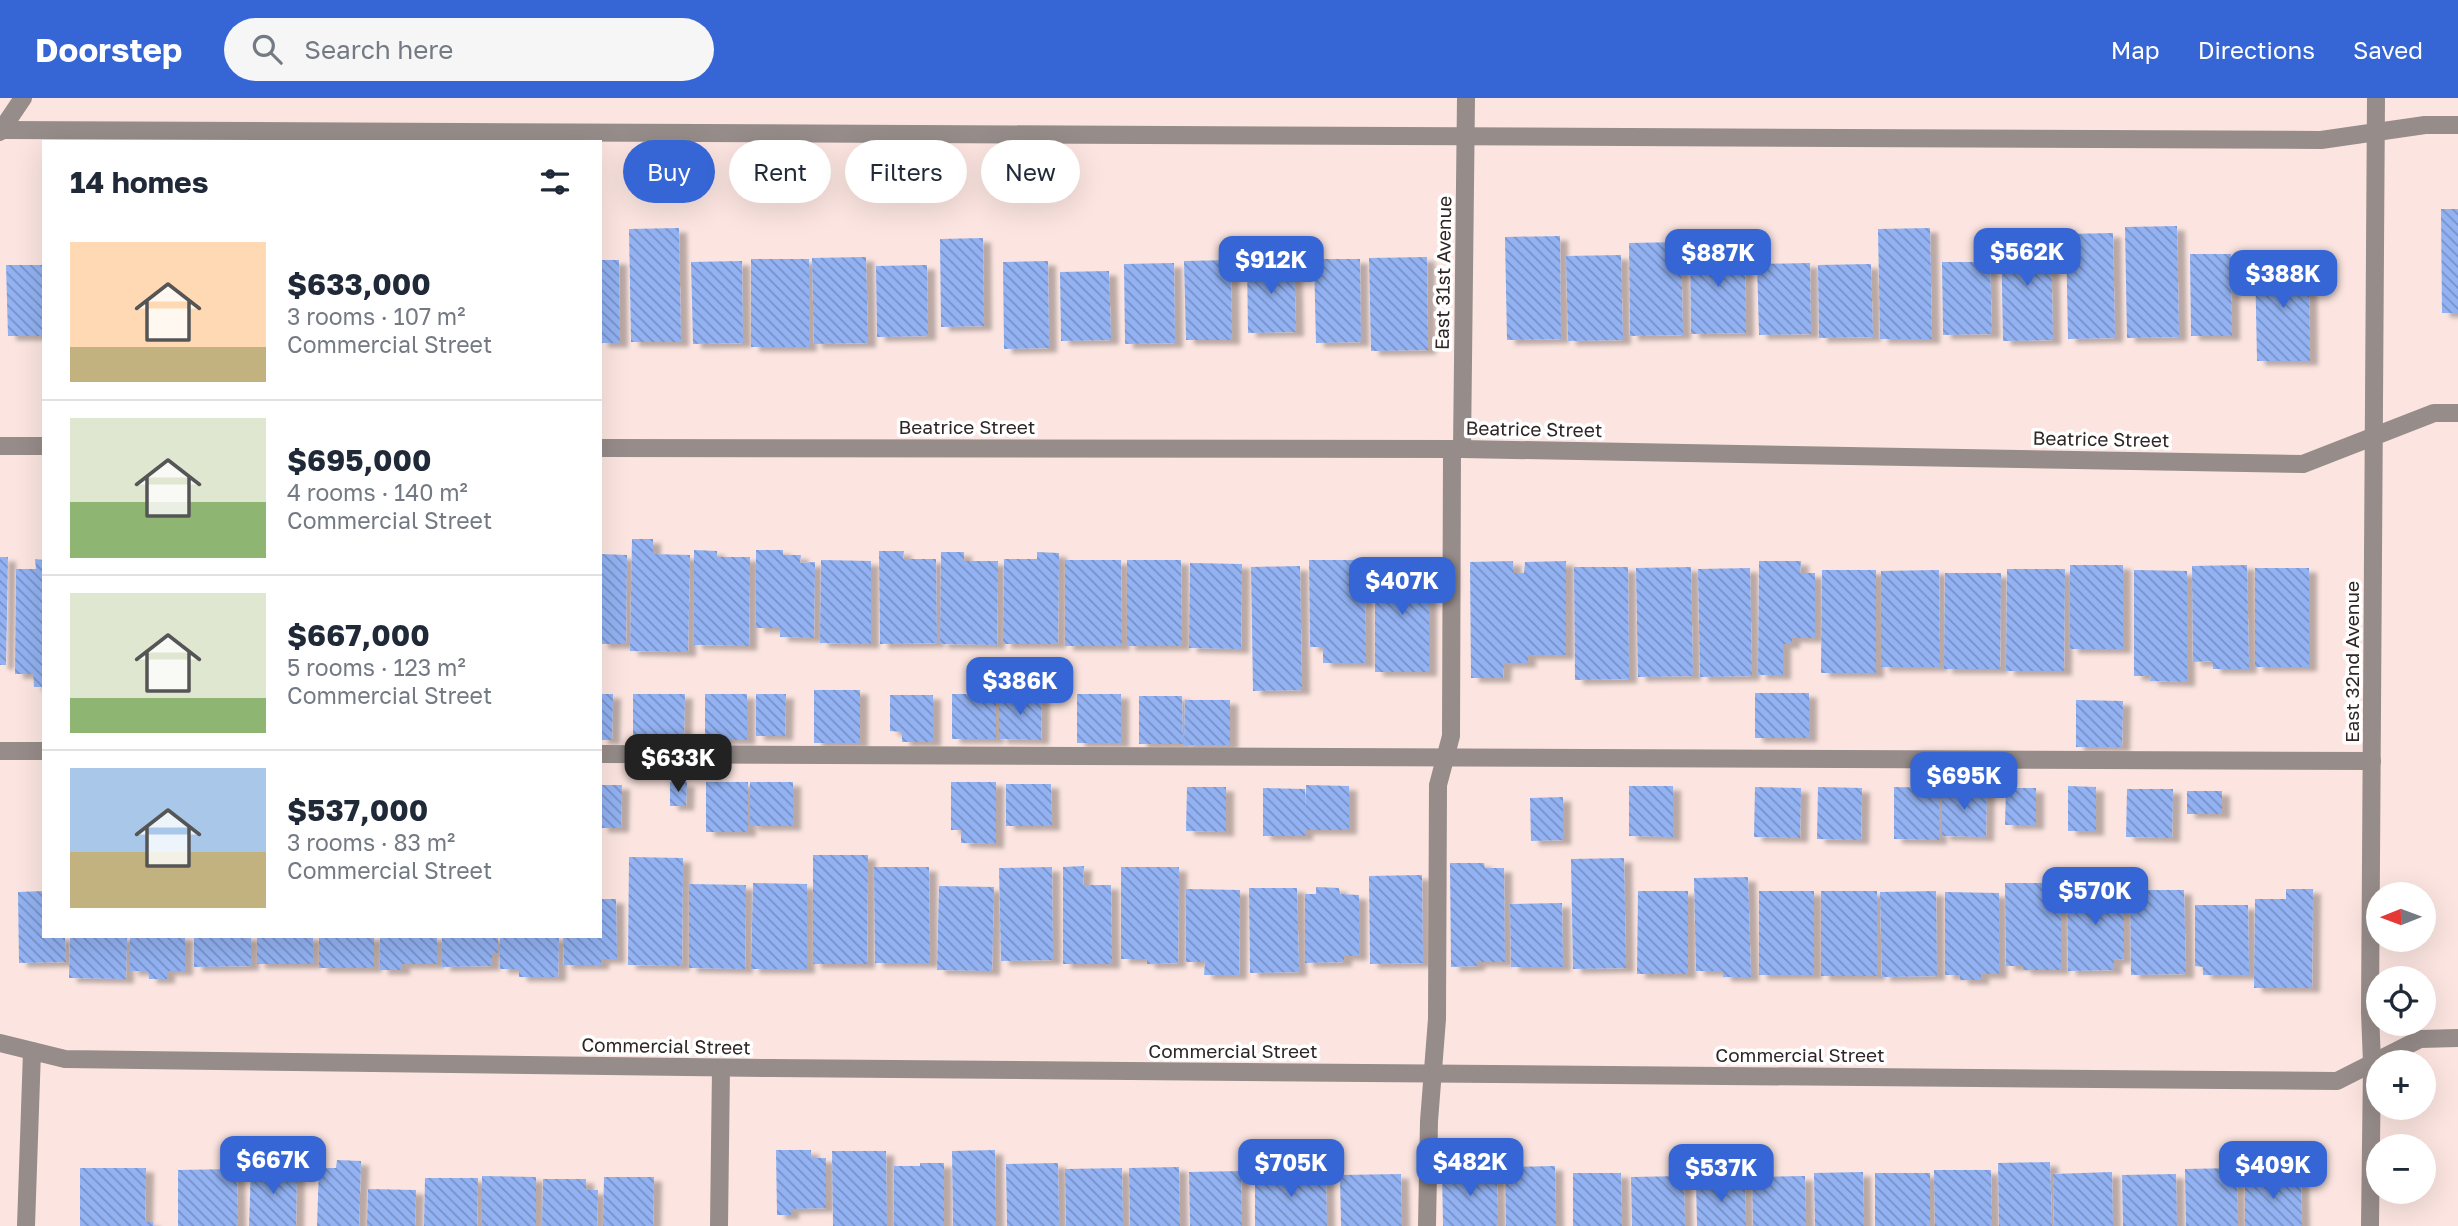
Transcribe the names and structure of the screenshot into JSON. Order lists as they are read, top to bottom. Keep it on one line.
{"streets":{"street":["East 31st Avenue","Beatrice Street","East 32nd Avenue","Commercial Street"]},"crossings":[["East 31st Avenue","Beatrice Street"],["East 31st Avenue","Commercial Street"],["Beatrice Street","East 32nd Avenue"]],"north":"left","page":{"header":"Doorstep","search":"Search here","nav":["Map","Directions","Saved"],"chip":["Buy","Rent","Filters","New"],"heading":"14 homes","list":[{"name":"$633,000","note":"3 rooms · 107 m² · Commercial Street"},{"name":"$695,000","note":"4 rooms · 140 m² · Commercial Street"},{"name":"$667,000","note":"5 rooms · 123 m² · Commercial Street"},{"name":"$537,000","note":"3 rooms · 83 m² · Commercial Street"}],"price":["$562K","$887K","$912K","$388K","$407K","$386K","$633K","$695K","$570K","$667K","$482K","$705K","$409K","$537K"],"map_buttons":["+","−"]}}
